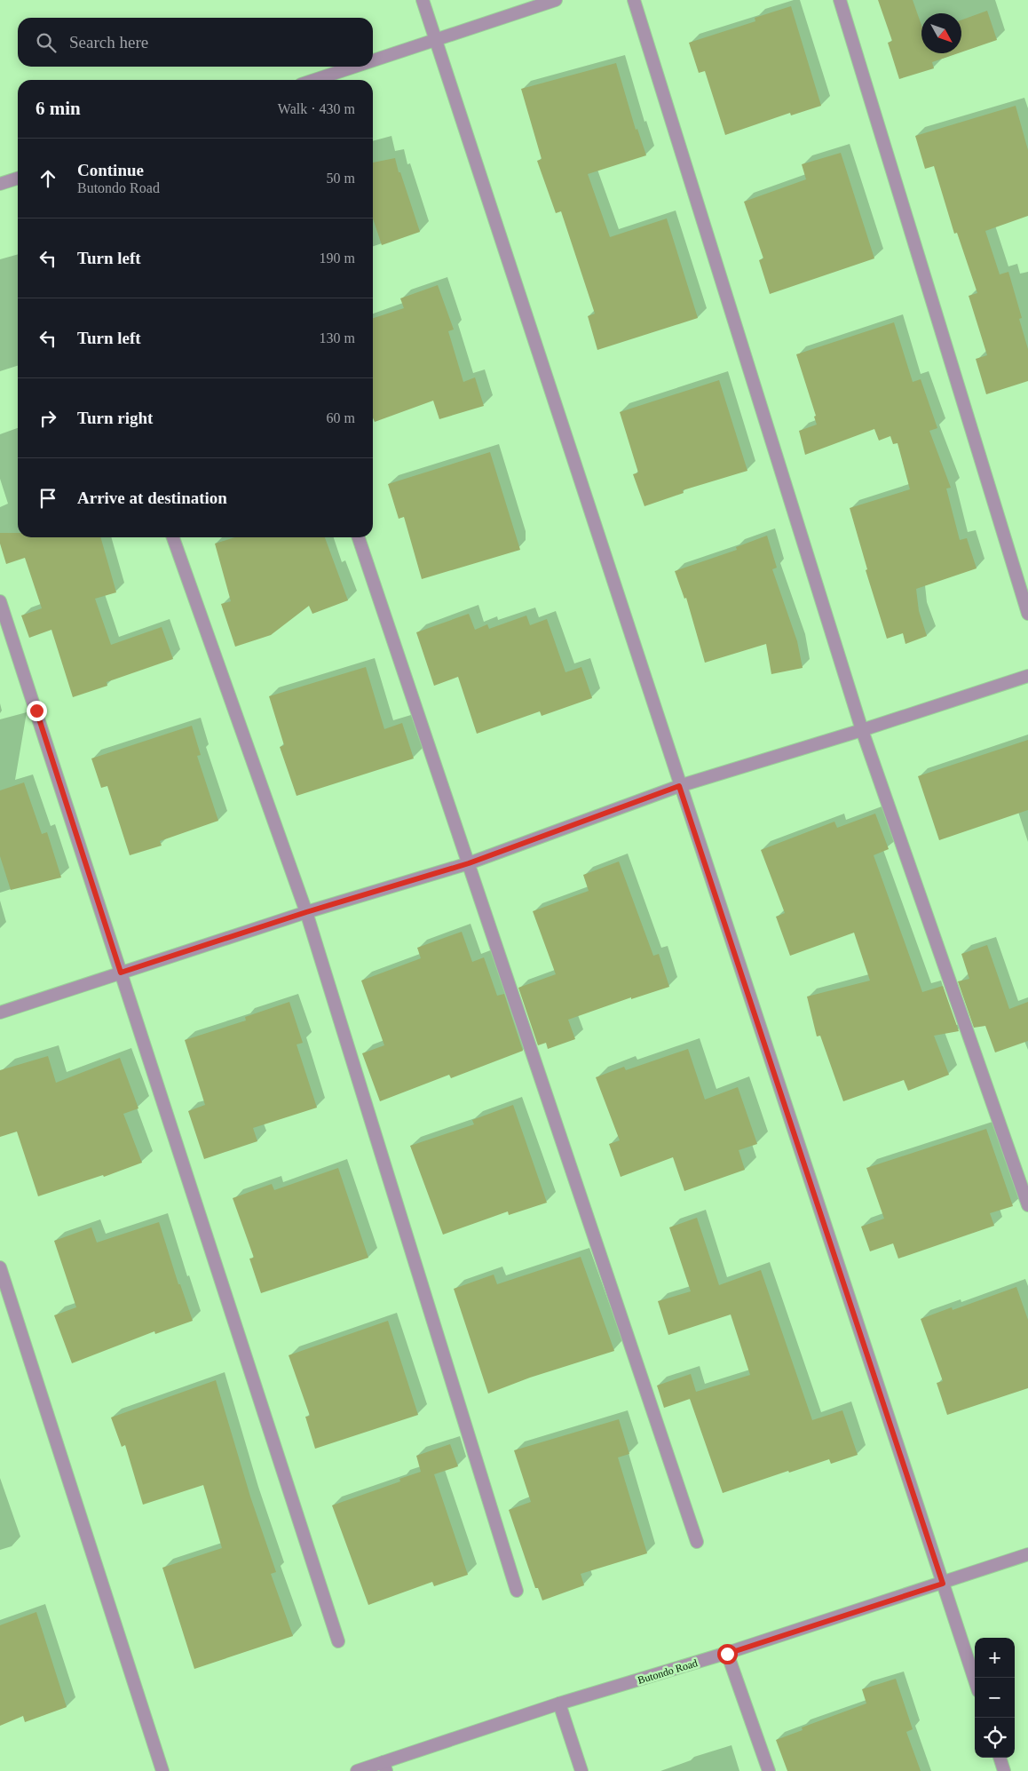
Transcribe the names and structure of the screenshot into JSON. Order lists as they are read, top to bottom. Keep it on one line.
{"streets":{"street":["Butondo Road"]},"north":"bottom right","page":{"search":"Search here","heading":["6 min","Walk · 430 m"],"list":[["Continue","Butondo Road","50 m"],["Turn left","190 m"],["Turn left","130 m"],["Turn right","60 m"],"Arrive at destination"],"map_buttons":["+","−"]}}
